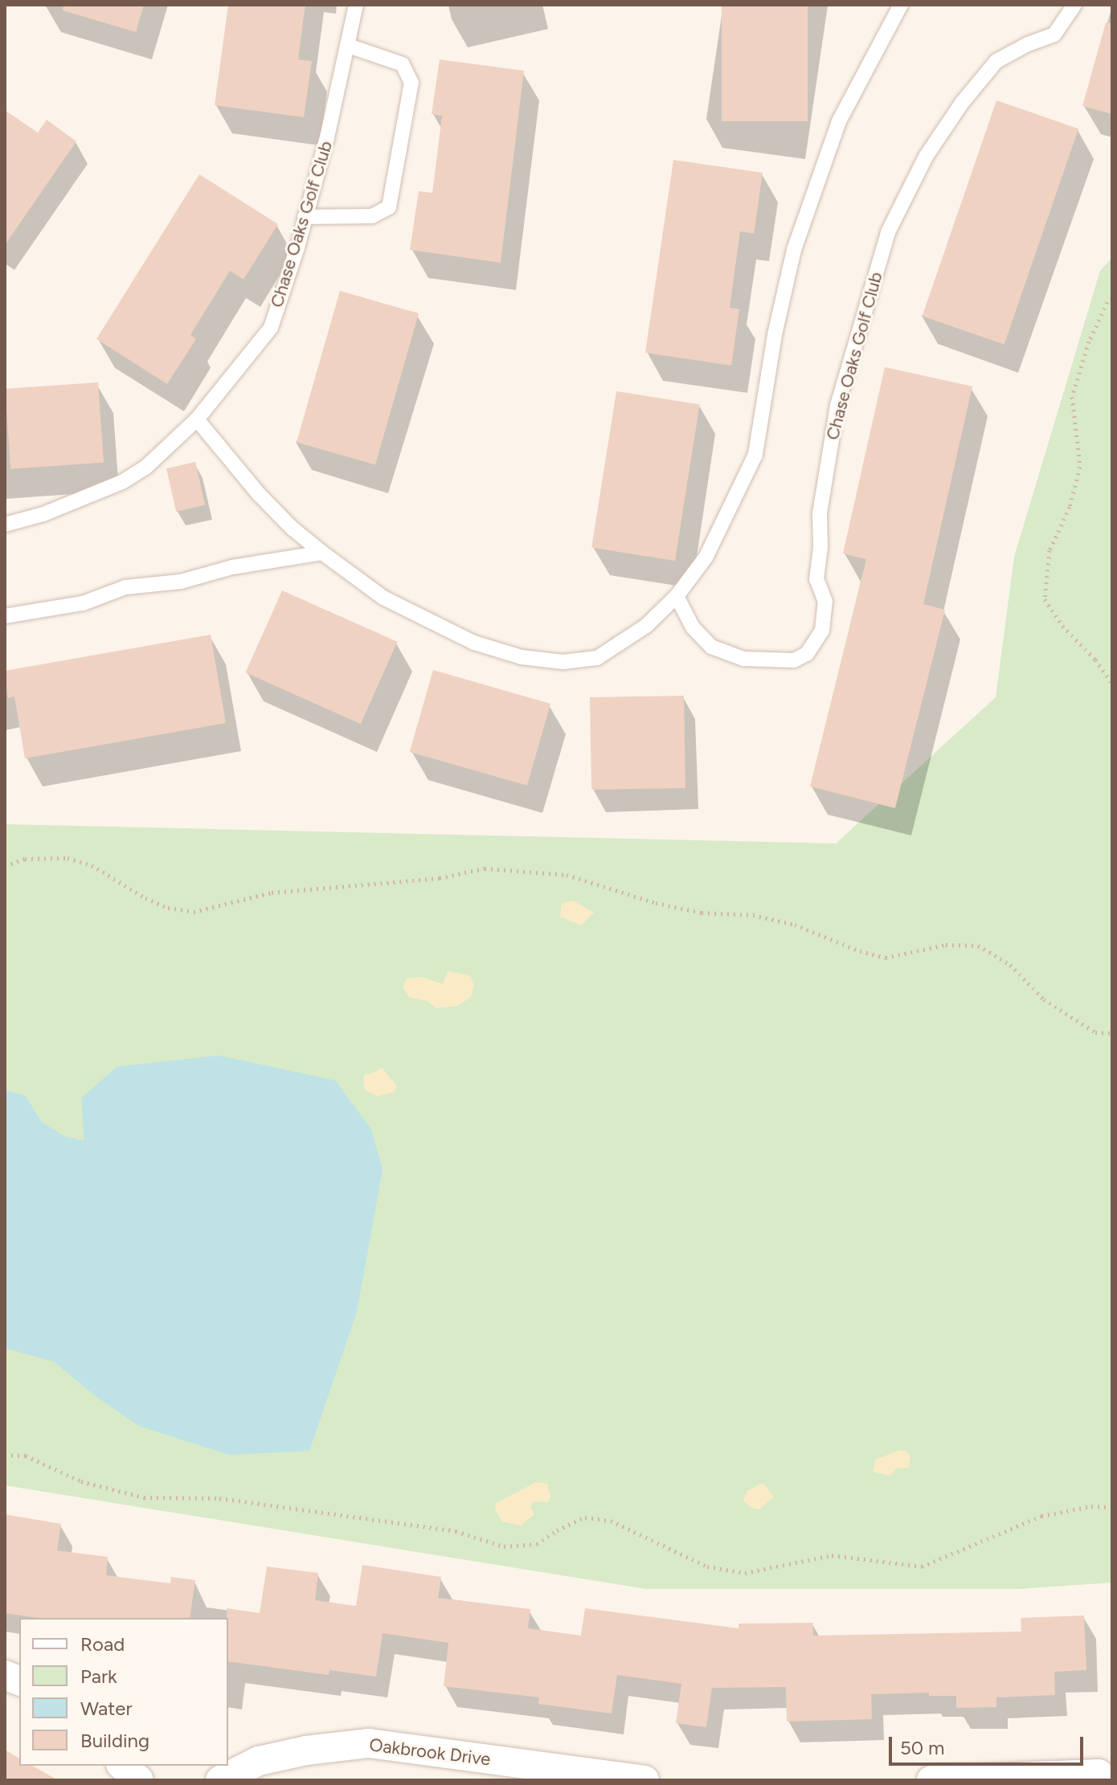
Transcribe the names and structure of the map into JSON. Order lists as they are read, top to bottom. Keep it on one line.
{"streets":{"street":["Oakbrook Drive"],"lane":["Chase Oaks Golf Club"]},"legend":["Road","Park","Water","Building"],"scale_bar":"50 m"}
